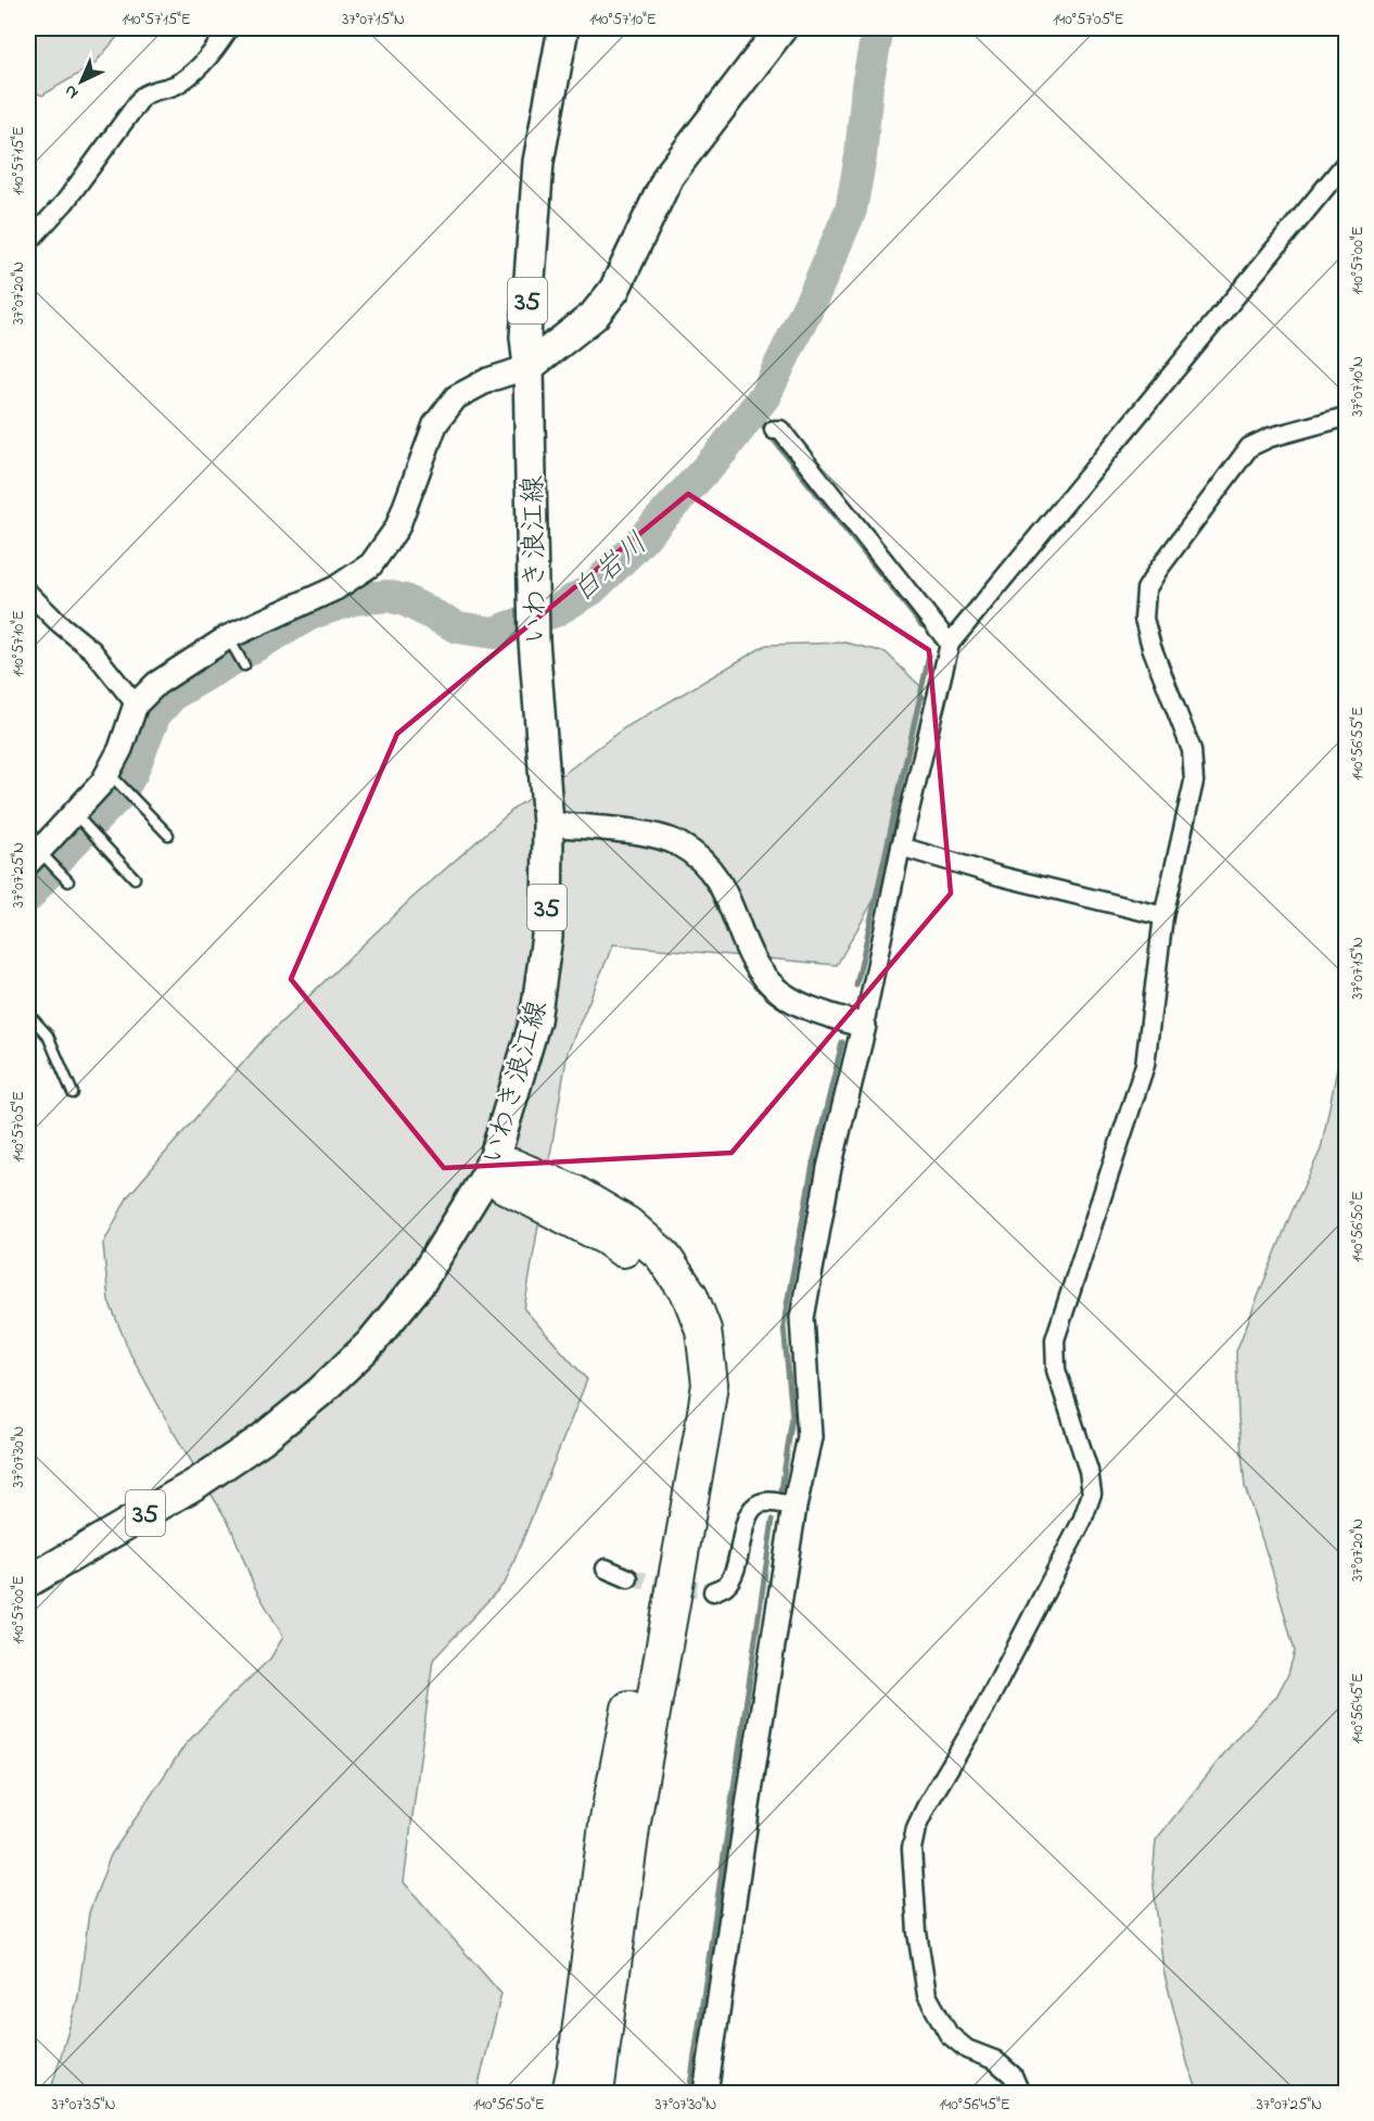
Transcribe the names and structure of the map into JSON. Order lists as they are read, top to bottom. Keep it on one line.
{"streets":{"main road":["35","いわき浪江線"]},"crossings":[["35","いわき浪江線"]],"water":["白岩川"],"north":"bottom left","coordinates":["140°57'15\"E","37°07'15\"N","140°57'10\"E","140°57'05\"E","140°57'00\"E","37°07'20\"N","37°07'10\"N","140°56'55\"E","37°07'25\"N","140°56'50\"E","37°07'30\"N","140°56'45\"E","37°07'35\"N"]}
